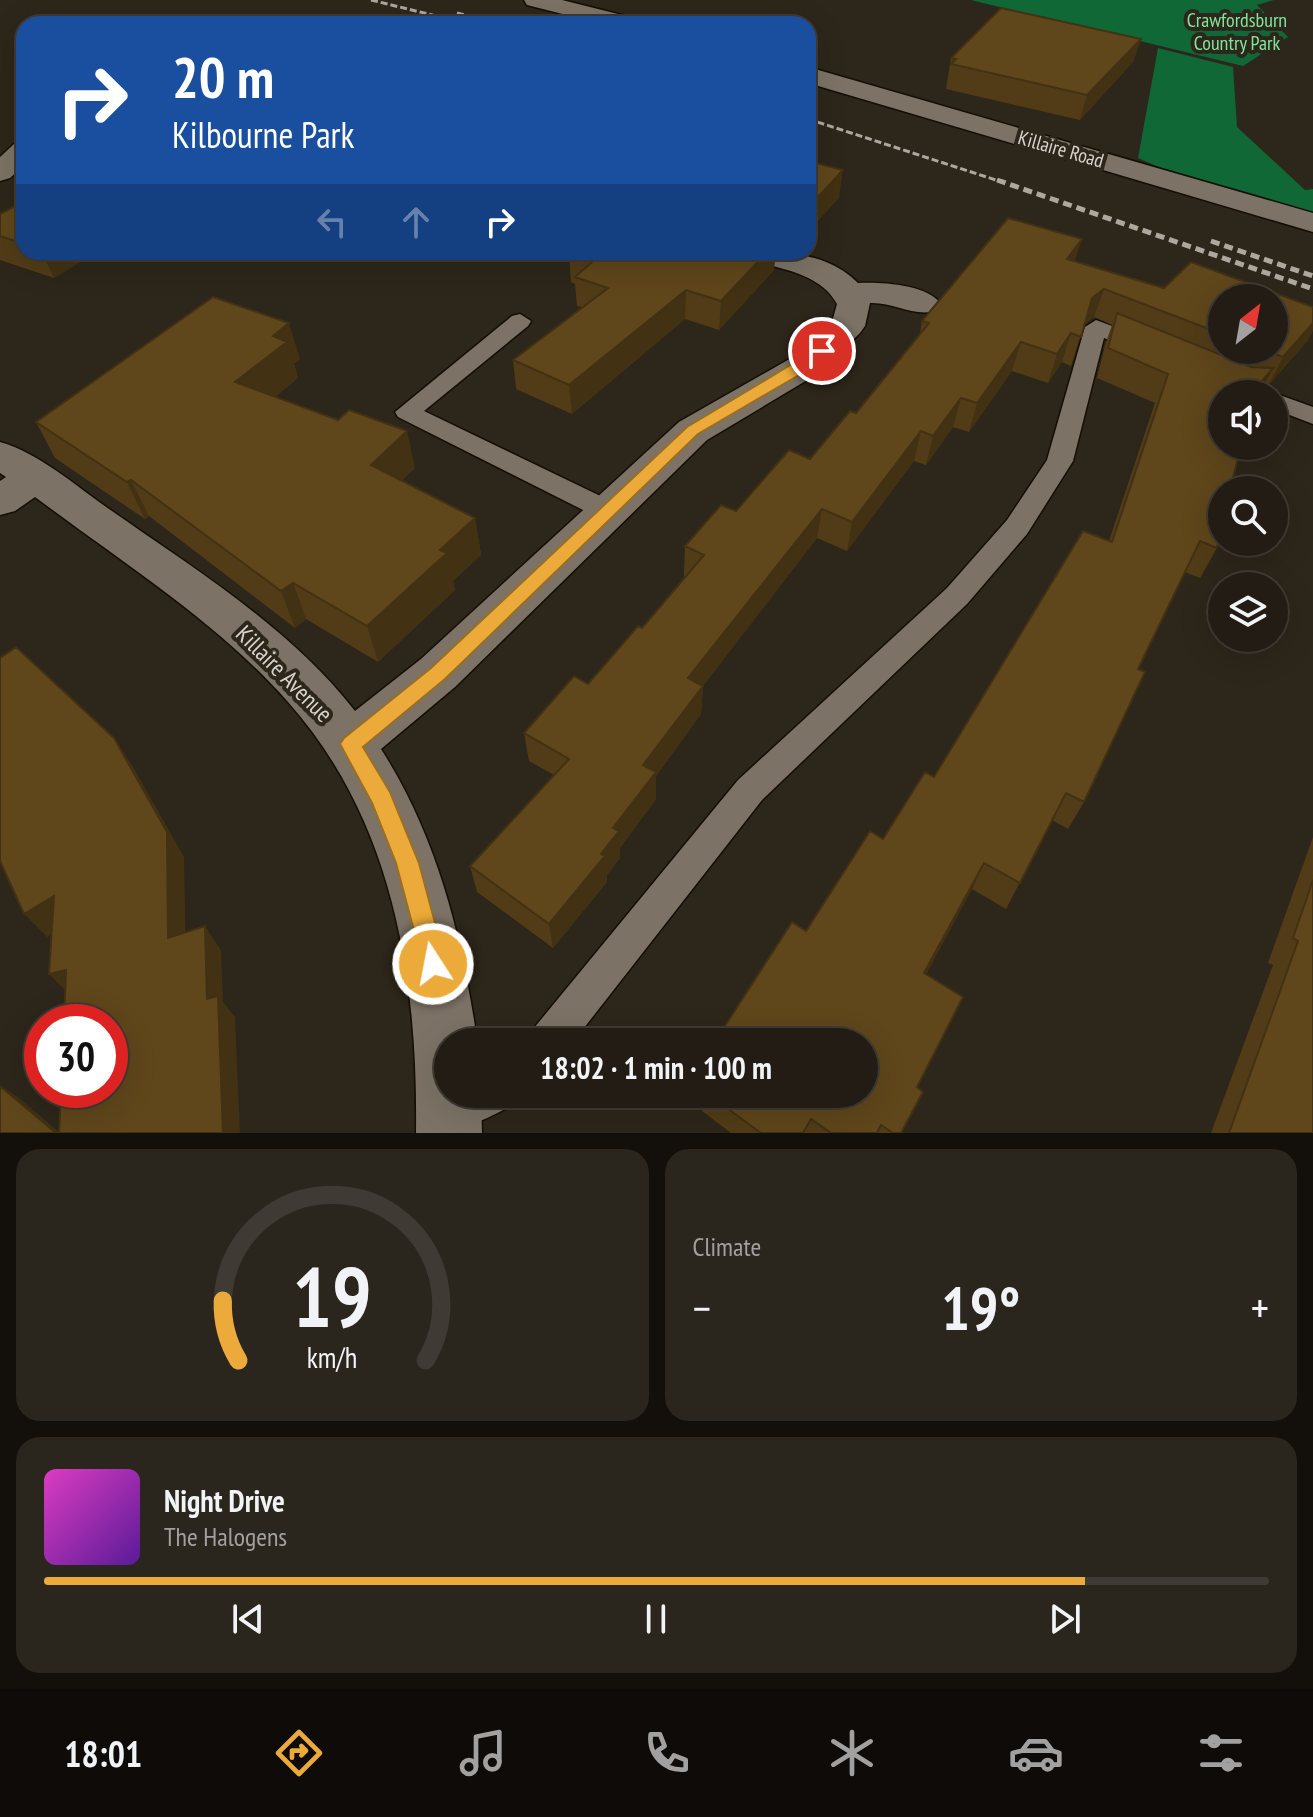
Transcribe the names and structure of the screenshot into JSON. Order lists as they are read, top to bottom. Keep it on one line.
{"streets":{"street":["Killaire Road","Killaire Avenue"]},"parks":["Crawfordsburn Country Park"],"north":"top right","page":{"turn":["20 m","Kilbourne Park"],"limit":"30","trip":"18:02 · 1 min · 100 m","tile":"Climate","heat":["−","19°","+"],"song":["Night Drive","The Halogens"],"tabs":"18:01","gauge":["19","km/h"]}}
